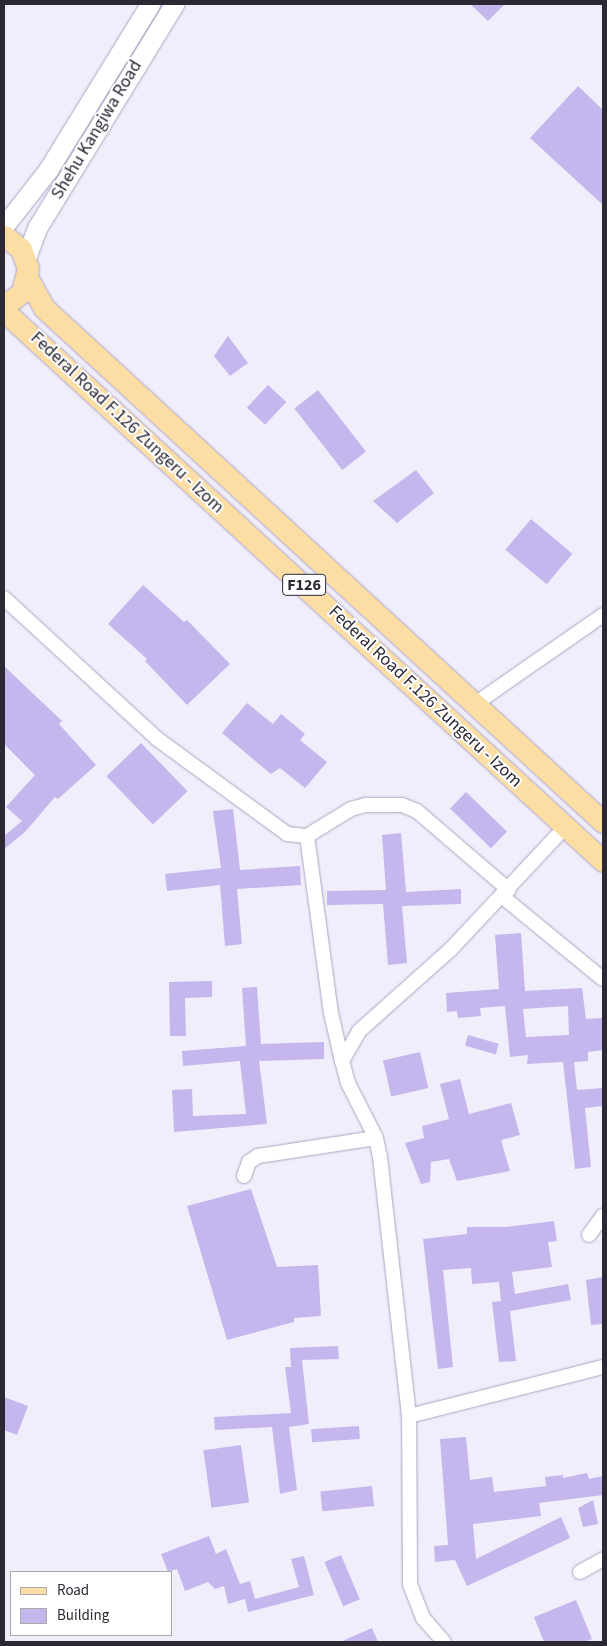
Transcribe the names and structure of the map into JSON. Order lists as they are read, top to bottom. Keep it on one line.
{"streets":{"main road":["Shehu Kangiwa Road","Federal Road F.126 Zungeru - Izom","F126"]},"crossings":[["Shehu Kangiwa Road","Federal Road F.126 Zungeru - Izom"],["Shehu Kangiwa Road","F126"],["Federal Road F.126 Zungeru - Izom","F126"]],"legend":["Road","Building"]}
